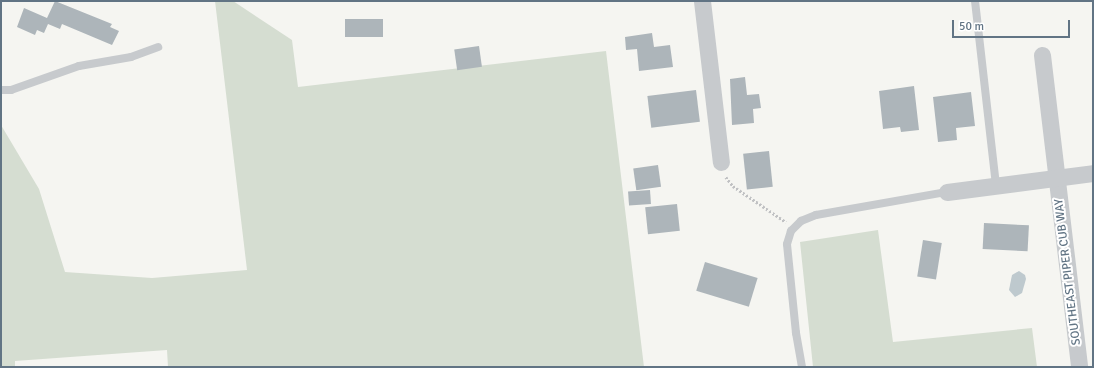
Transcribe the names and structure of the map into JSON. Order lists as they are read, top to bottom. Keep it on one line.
{"streets":{"street":["SOUTHEAST PIPER CUB WAY"]},"scale_bar":"50 m"}
